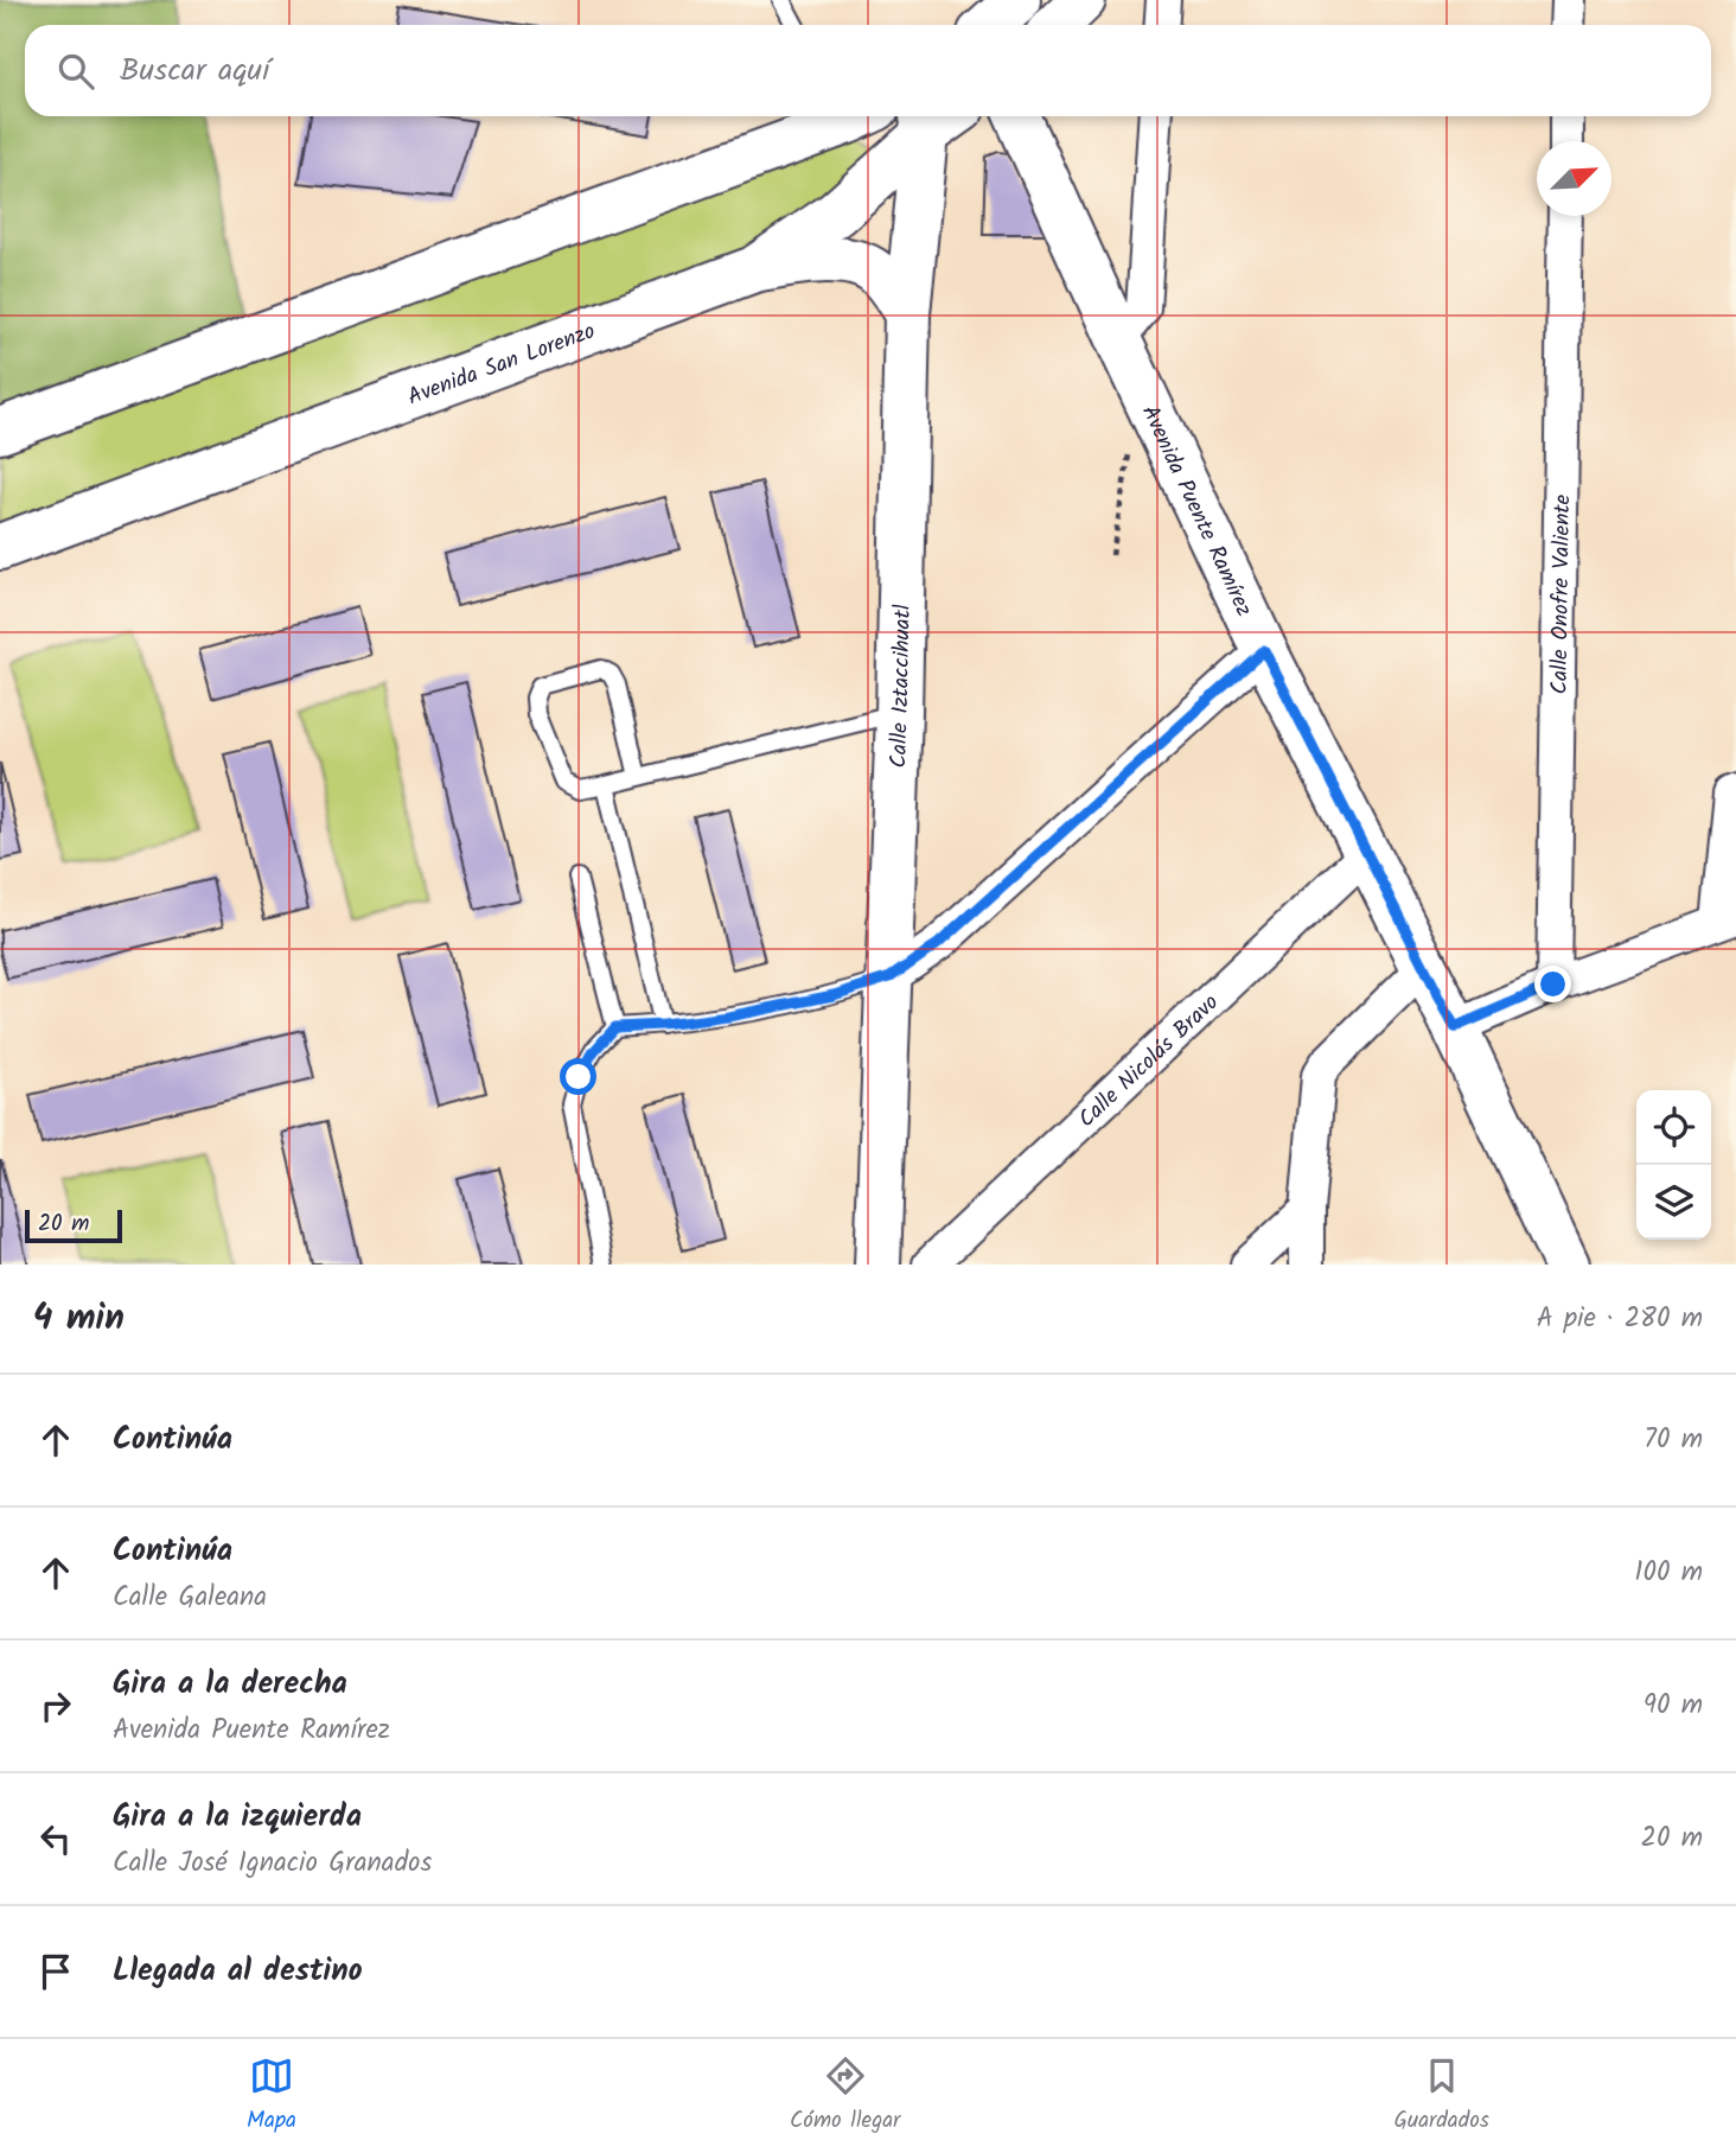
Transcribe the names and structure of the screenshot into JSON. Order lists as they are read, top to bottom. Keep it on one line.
{"streets":{"street":["Avenida San Lorenzo","Avenida Puente Ramírez","Calle Onofre Valiente","Calle Iztaccihuatl","Calle Nicolás Bravo"]},"crossings":[["Avenida San Lorenzo","Calle Iztaccihuatl"],["Avenida Puente Ramírez","Calle Nicolás Bravo"]],"scale_bar":"20 m","north":"top right","page":{"search":"Buscar aquí","scale":"20 m","heading":["4 min","A pie · 280 m"],"list":[["Continúa","70 m"],["Continúa","Calle Galeana","100 m"],["Gira a la derecha","Avenida Puente Ramírez","90 m"],["Gira a la izquierda","Calle José Ignacio Granados","20 m"],"Llegada al destino"],"nav":["Mapa","Cómo llegar","Guardados"]}}
